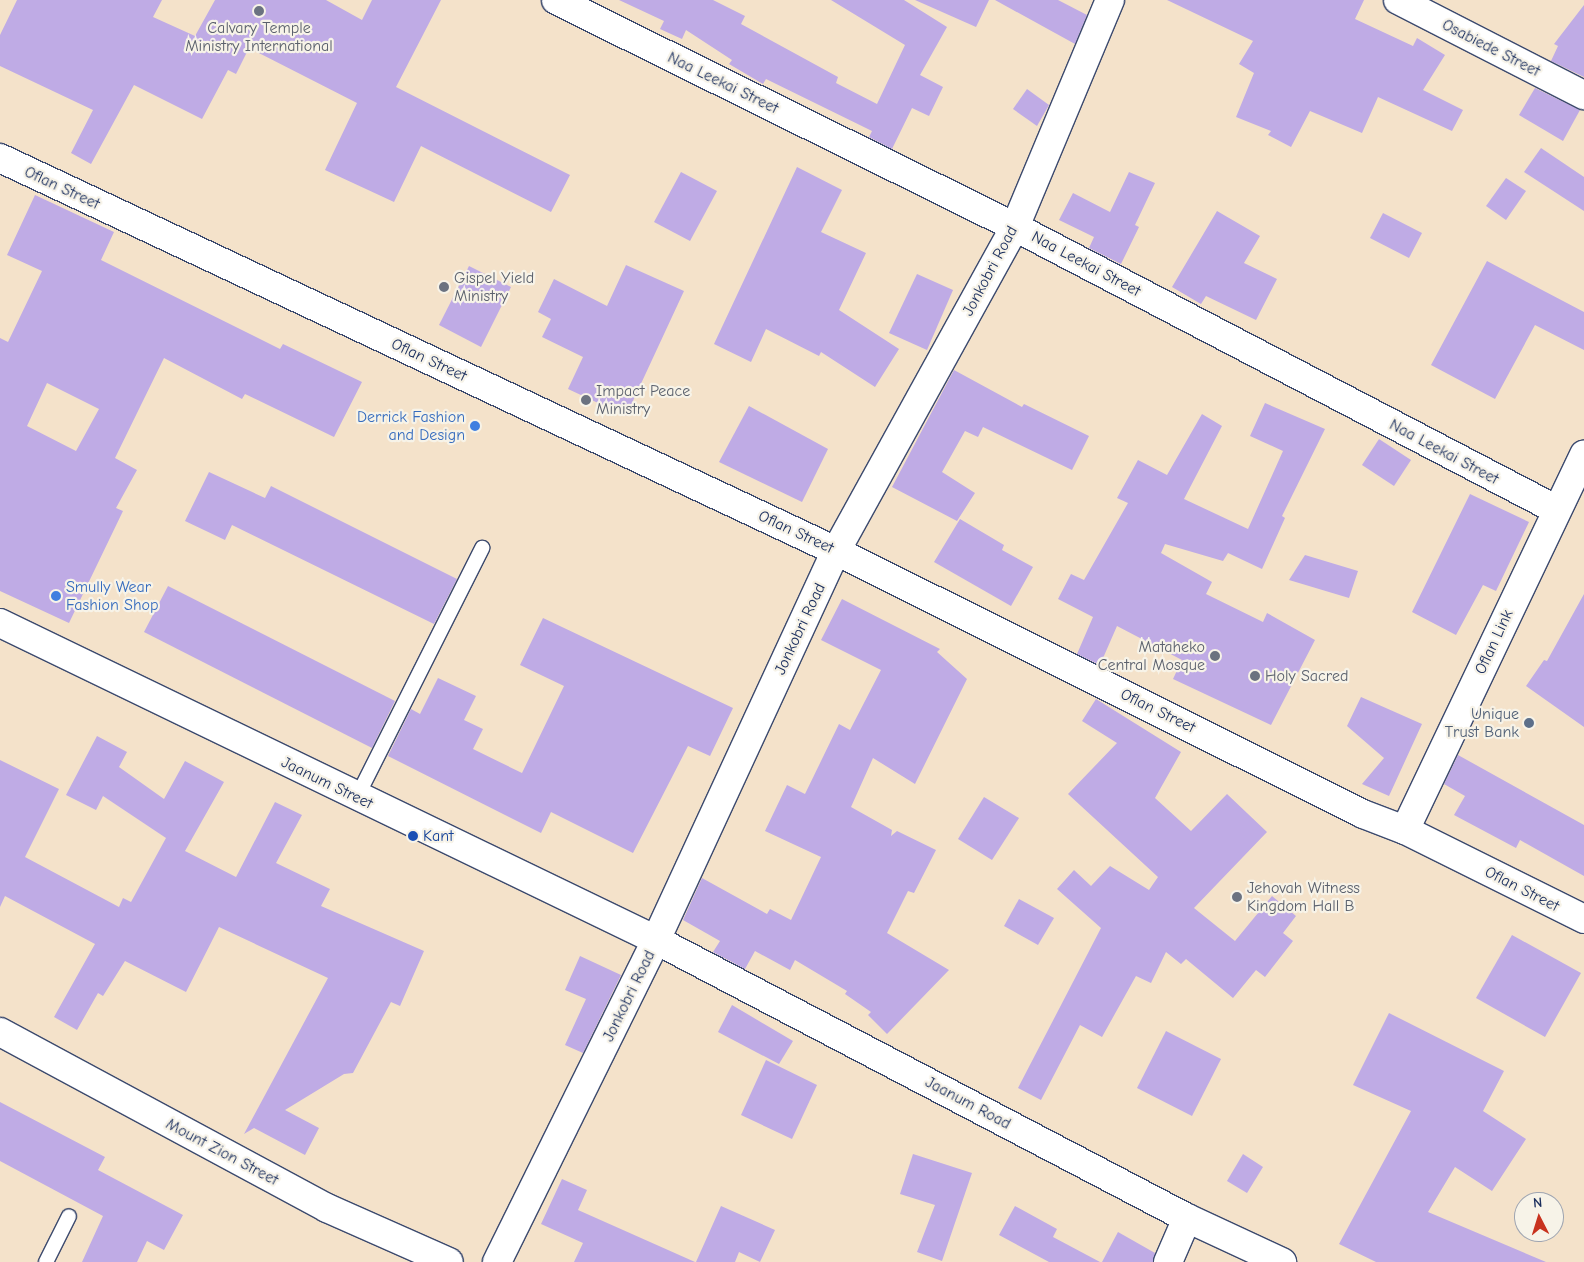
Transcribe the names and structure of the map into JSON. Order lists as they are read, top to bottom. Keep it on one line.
{"streets":{"street":["Osabiede Street","Naa Leekai Street","Oflan Street","Jonkobri Road","Oflan Link","Jaanum Street","Jaanum Road","Mount Zion Street"]},"crossings":[["Naa Leekai Street","Jonkobri Road"],["Naa Leekai Street","Oflan Link"],["Oflan Street","Jonkobri Road"],["Oflan Street","Oflan Link"],["Jonkobri Road","Jaanum Street"],["Jonkobri Road","Jaanum Road"],["Jaanum Street","Jaanum Road"]],"places":["Calvary Temple Ministry International","Gispel Yield Ministry","Impact Peace Ministry","Derrick Fashion and Design","Smully Wear Fashion Shop","Mataheko Central Mosque","Holy Sacred","Unique Trust Bank","Kant","Jehovah Witness Kingdom Hall B"],"north":"top"}
